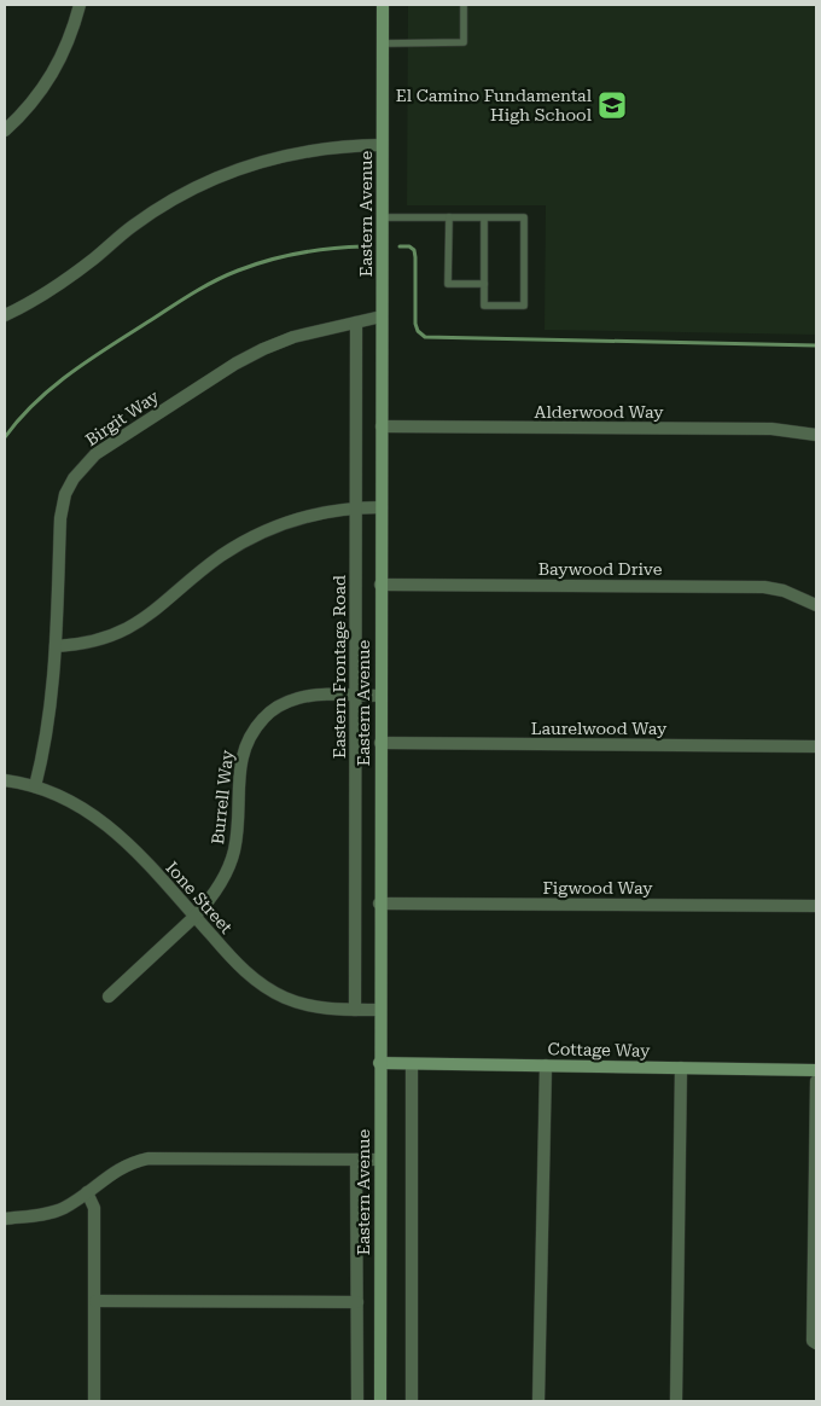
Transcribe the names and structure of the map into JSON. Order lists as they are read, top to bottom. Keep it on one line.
{"streets":{"main road":["Eastern Avenue","Cottage Way"],"street":["Alderwood Way","Birgit Way","Baywood Drive","Eastern Frontage Road","Laurelwood Way","Burrell Way","Figwood Way","Ione Street"]},"crossings":[["Eastern Avenue","Alderwood Way"],["Eastern Avenue","Birgit Way"],["Eastern Avenue","Baywood Drive"],["Eastern Avenue","Laurelwood Way"],["Eastern Avenue","Burrell Way"],["Eastern Avenue","Figwood Way"],["Eastern Avenue","Ione Street"],["Eastern Avenue","Cottage Way"],["Birgit Way","Eastern Frontage Road"],["Birgit Way","Ione Street"],["Eastern Frontage Road","Burrell Way"],["Eastern Frontage Road","Ione Street"],["Burrell Way","Ione Street"]],"places":{"school or university":["El Camino Fundamental High School"]}}
